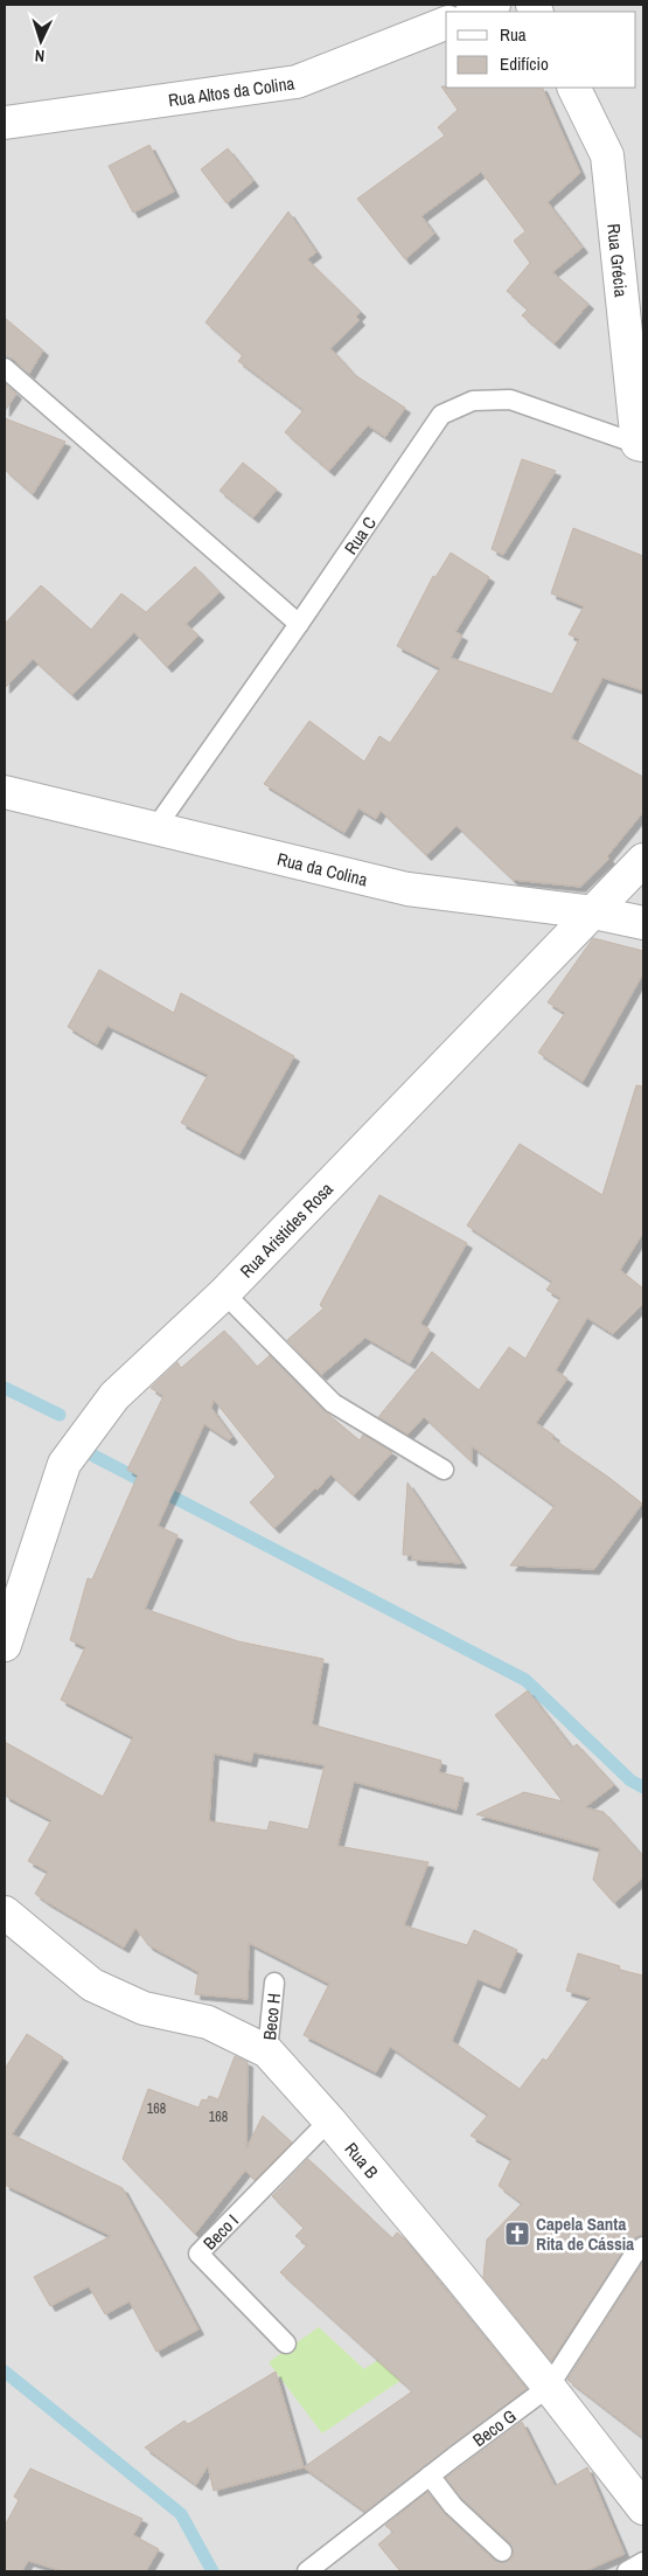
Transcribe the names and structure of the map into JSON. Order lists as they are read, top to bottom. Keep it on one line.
{"streets":{"street":["Rua Altos da Colina","Rua Grécia","Rua da Colina","Rua Aristides Rosa","Rua B"],"lane":["Rua C","Beco H","Beco I","Beco G"]},"crossings":[["Rua Grécia","Rua C"],["Rua C","Rua da Colina"],["Rua da Colina","Rua Aristides Rosa"],["Beco H","Rua B"],["Rua B","Beco I"],["Rua B","Beco G"]],"places":{"church":["Capela Santa Rita de Cássia"]},"house_numbers":["168","168"],"legend":["Rua","Edifício"],"north":"bottom"}
